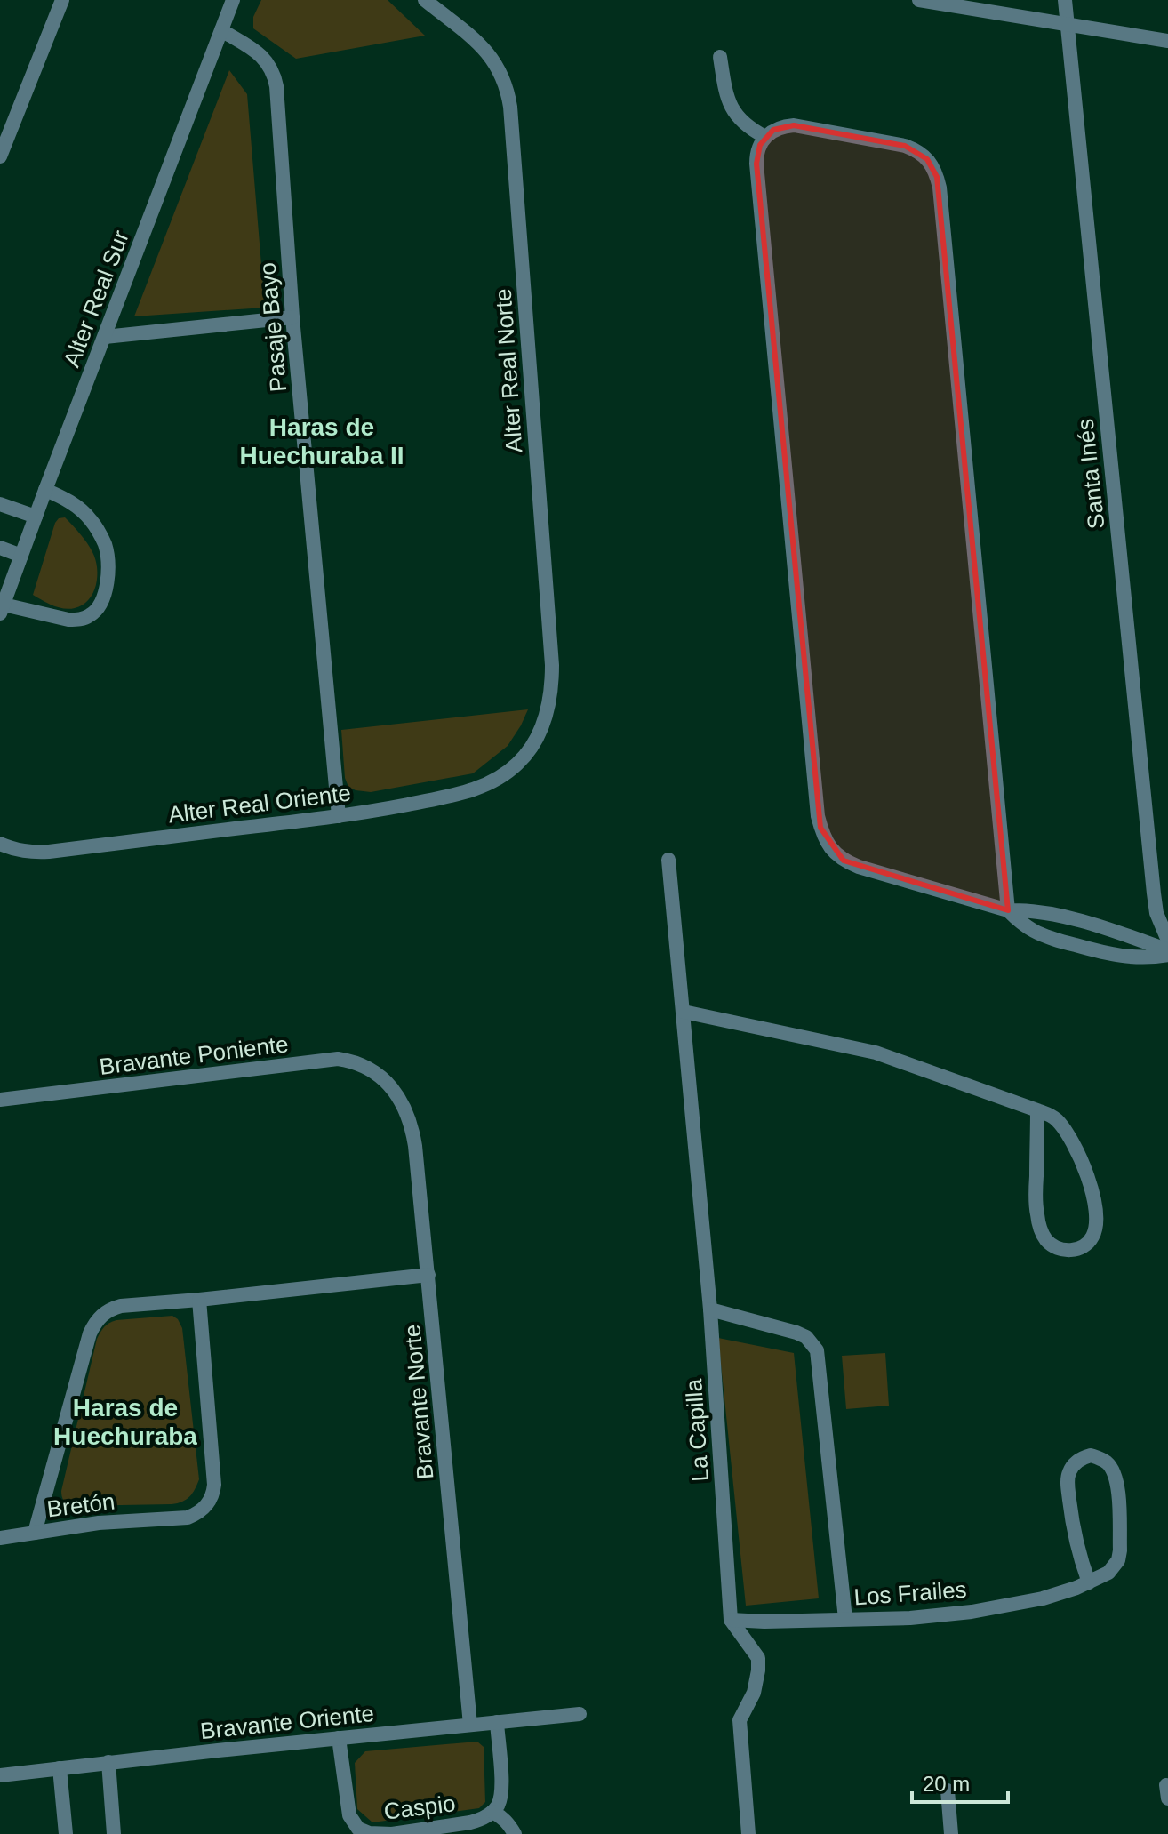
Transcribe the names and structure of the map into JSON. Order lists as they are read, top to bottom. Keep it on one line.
{"streets":{"street":["Alter Real Sur","Pasaje Bayo","Alter Real Norte","Santa Inés","Alter Real Oriente","Bravante Poniente","Bravante Norte","La Capilla","Bretón","Los Frailes","Bravante Oriente","Caspio"]},"crossings":[["Alter Real Sur","Pasaje Bayo"],["Pasaje Bayo","Alter Real Oriente"],["Alter Real Norte","Alter Real Oriente"],["Bravante Poniente","Bravante Norte"],["Bravante Norte","Bretón"],["Bravante Norte","Bravante Oriente"],["La Capilla","Los Frailes"],["Bravante Oriente","Caspio"]],"districts":["Haras de Huechuraba II","Haras de Huechuraba"],"scale_bar":"20 m"}
